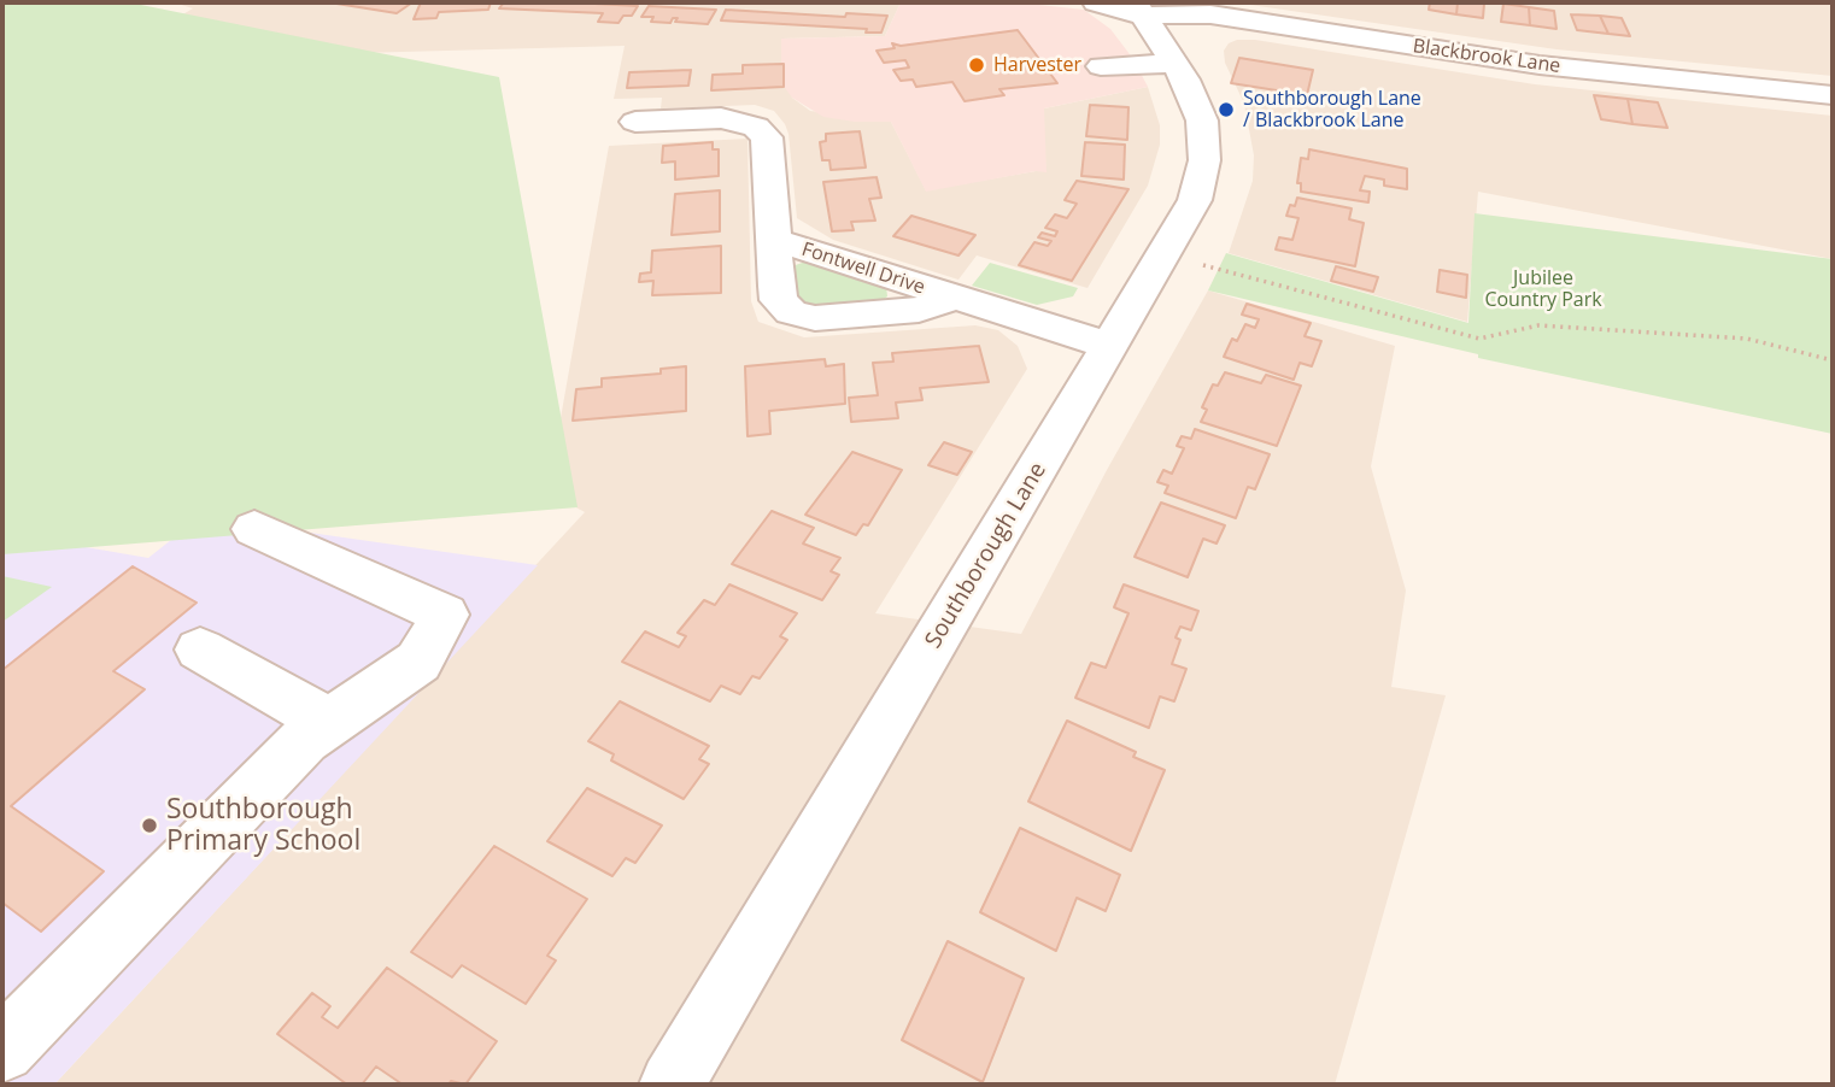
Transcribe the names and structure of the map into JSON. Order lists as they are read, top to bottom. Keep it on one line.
{"streets":{"street":["Blackbrook Lane","Fontwell Drive","Southborough Lane"]},"crossings":[["Blackbrook Lane","Southborough Lane"],["Fontwell Drive","Southborough Lane"]],"parks":["Jubilee Country Park"],"places":["Harvester","Southborough Lane / Blackbrook Lane","Southborough Primary School"]}
